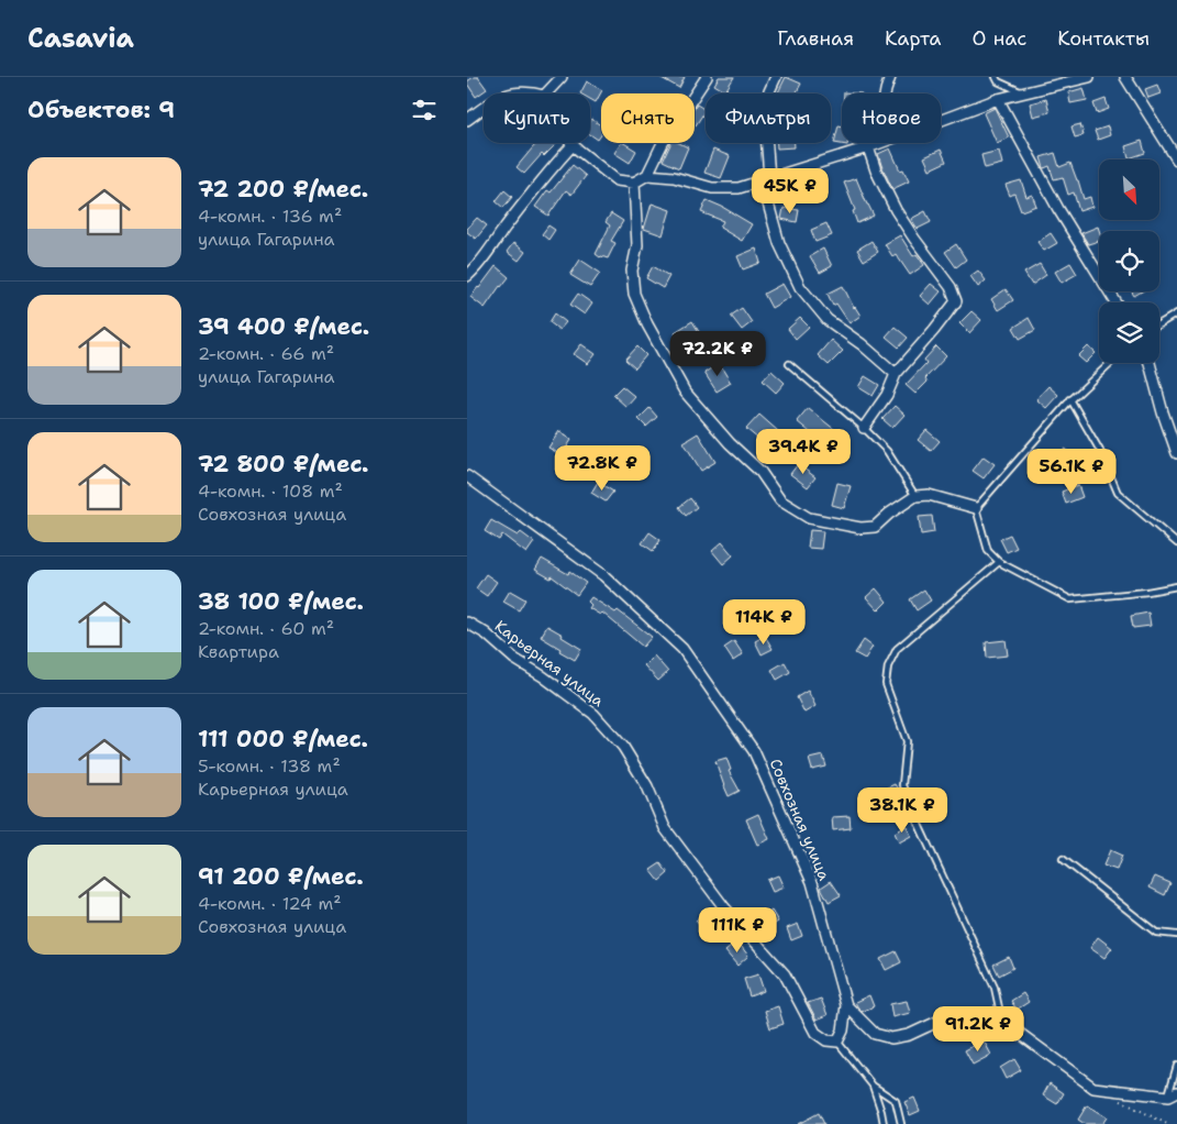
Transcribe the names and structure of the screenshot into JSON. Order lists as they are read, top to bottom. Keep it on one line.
{"streets":{"street":["Карьерная улица","Совхозная улица"]},"north":"bottom right","page":{"header":"Casavia","nav":["Главная","Карта","О нас","Контакты"],"heading":"Объектов: 9","chip":["Купить","Снять","Фильтры","Новое"],"list":[{"name":"72 200 ₽/мес.","note":"4-комн. · 136 m² · улица Гагарина"},{"name":"39 400 ₽/мес.","note":"2-комн. · 66 m² · улица Гагарина"},{"name":"72 800 ₽/мес.","note":"4-комн. · 108 m² · Совхозная улица"},{"name":"38 100 ₽/мес.","note":"2-комн. · 60 m² · Квартира"},{"name":"111 000 ₽/мес.","note":"5-комн. · 138 m² · Карьерная улица"},{"name":"91 200 ₽/мес.","note":"4-комн. · 124 m² · Совхозная улица"}],"price":["45K ₽","72.2K ₽","39.4K ₽","72.8K ₽","56.1K ₽","114K ₽","38.1K ₽","111K ₽","91.2K ₽"]}}
